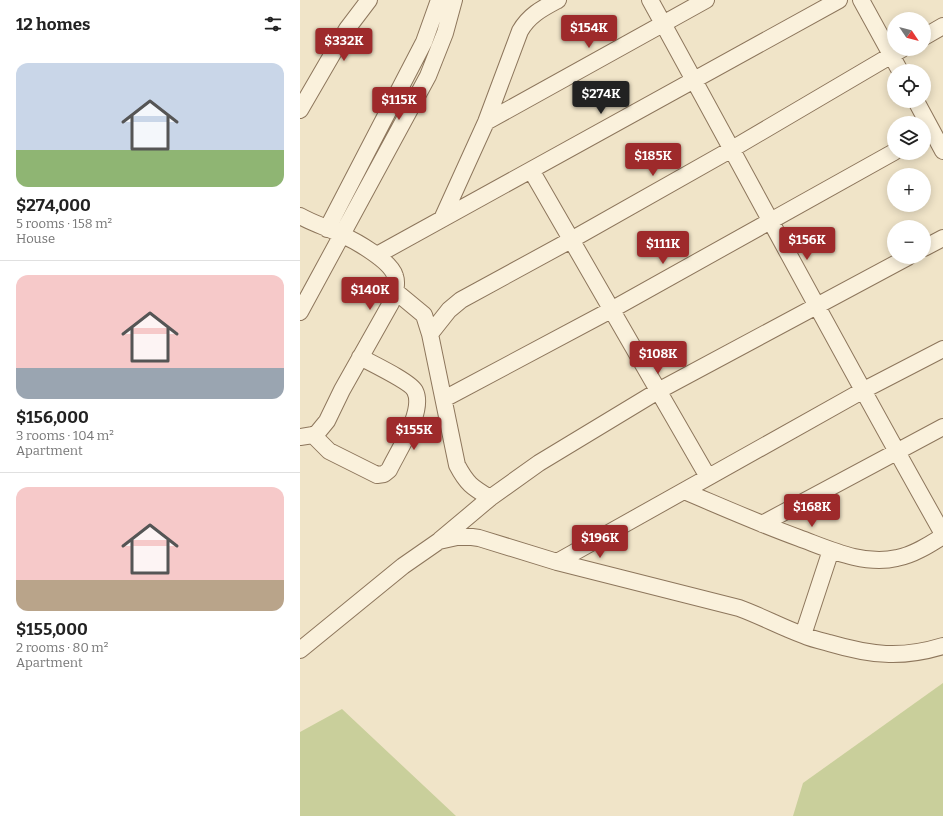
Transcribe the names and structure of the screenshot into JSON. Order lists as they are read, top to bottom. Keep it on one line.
{"north":"bottom right","page":{"heading":"12 homes","map_buttons":["+","−"],"price":["$154K","$332K","$274K","$115K","$185K","$156K","$111K","$140K","$108K","$155K","$168K","$196K"],"list":[{"name":"$274,000","note":"5 rooms · 158 m² · House"},{"name":"$156,000","note":"3 rooms · 104 m² · Apartment"},{"name":"$155,000","note":"2 rooms · 80 m² · Apartment"}]}}
